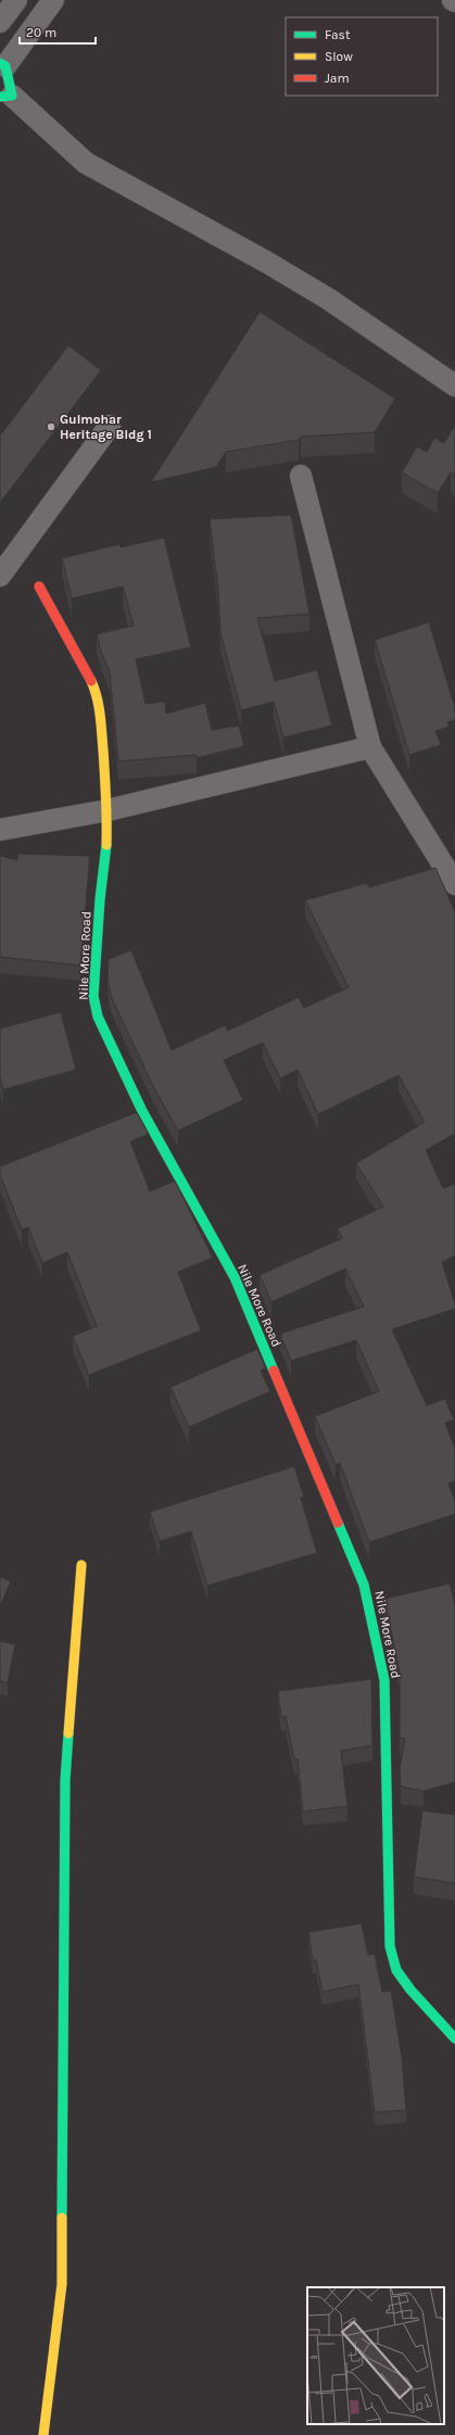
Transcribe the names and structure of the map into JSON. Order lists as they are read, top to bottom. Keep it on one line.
{"streets":{"street":["Nile More Road"]},"places":["Gulmohar Heritage Bldg 1"],"legend":["Fast","Slow","Jam"],"scale_bar":"20 m"}
